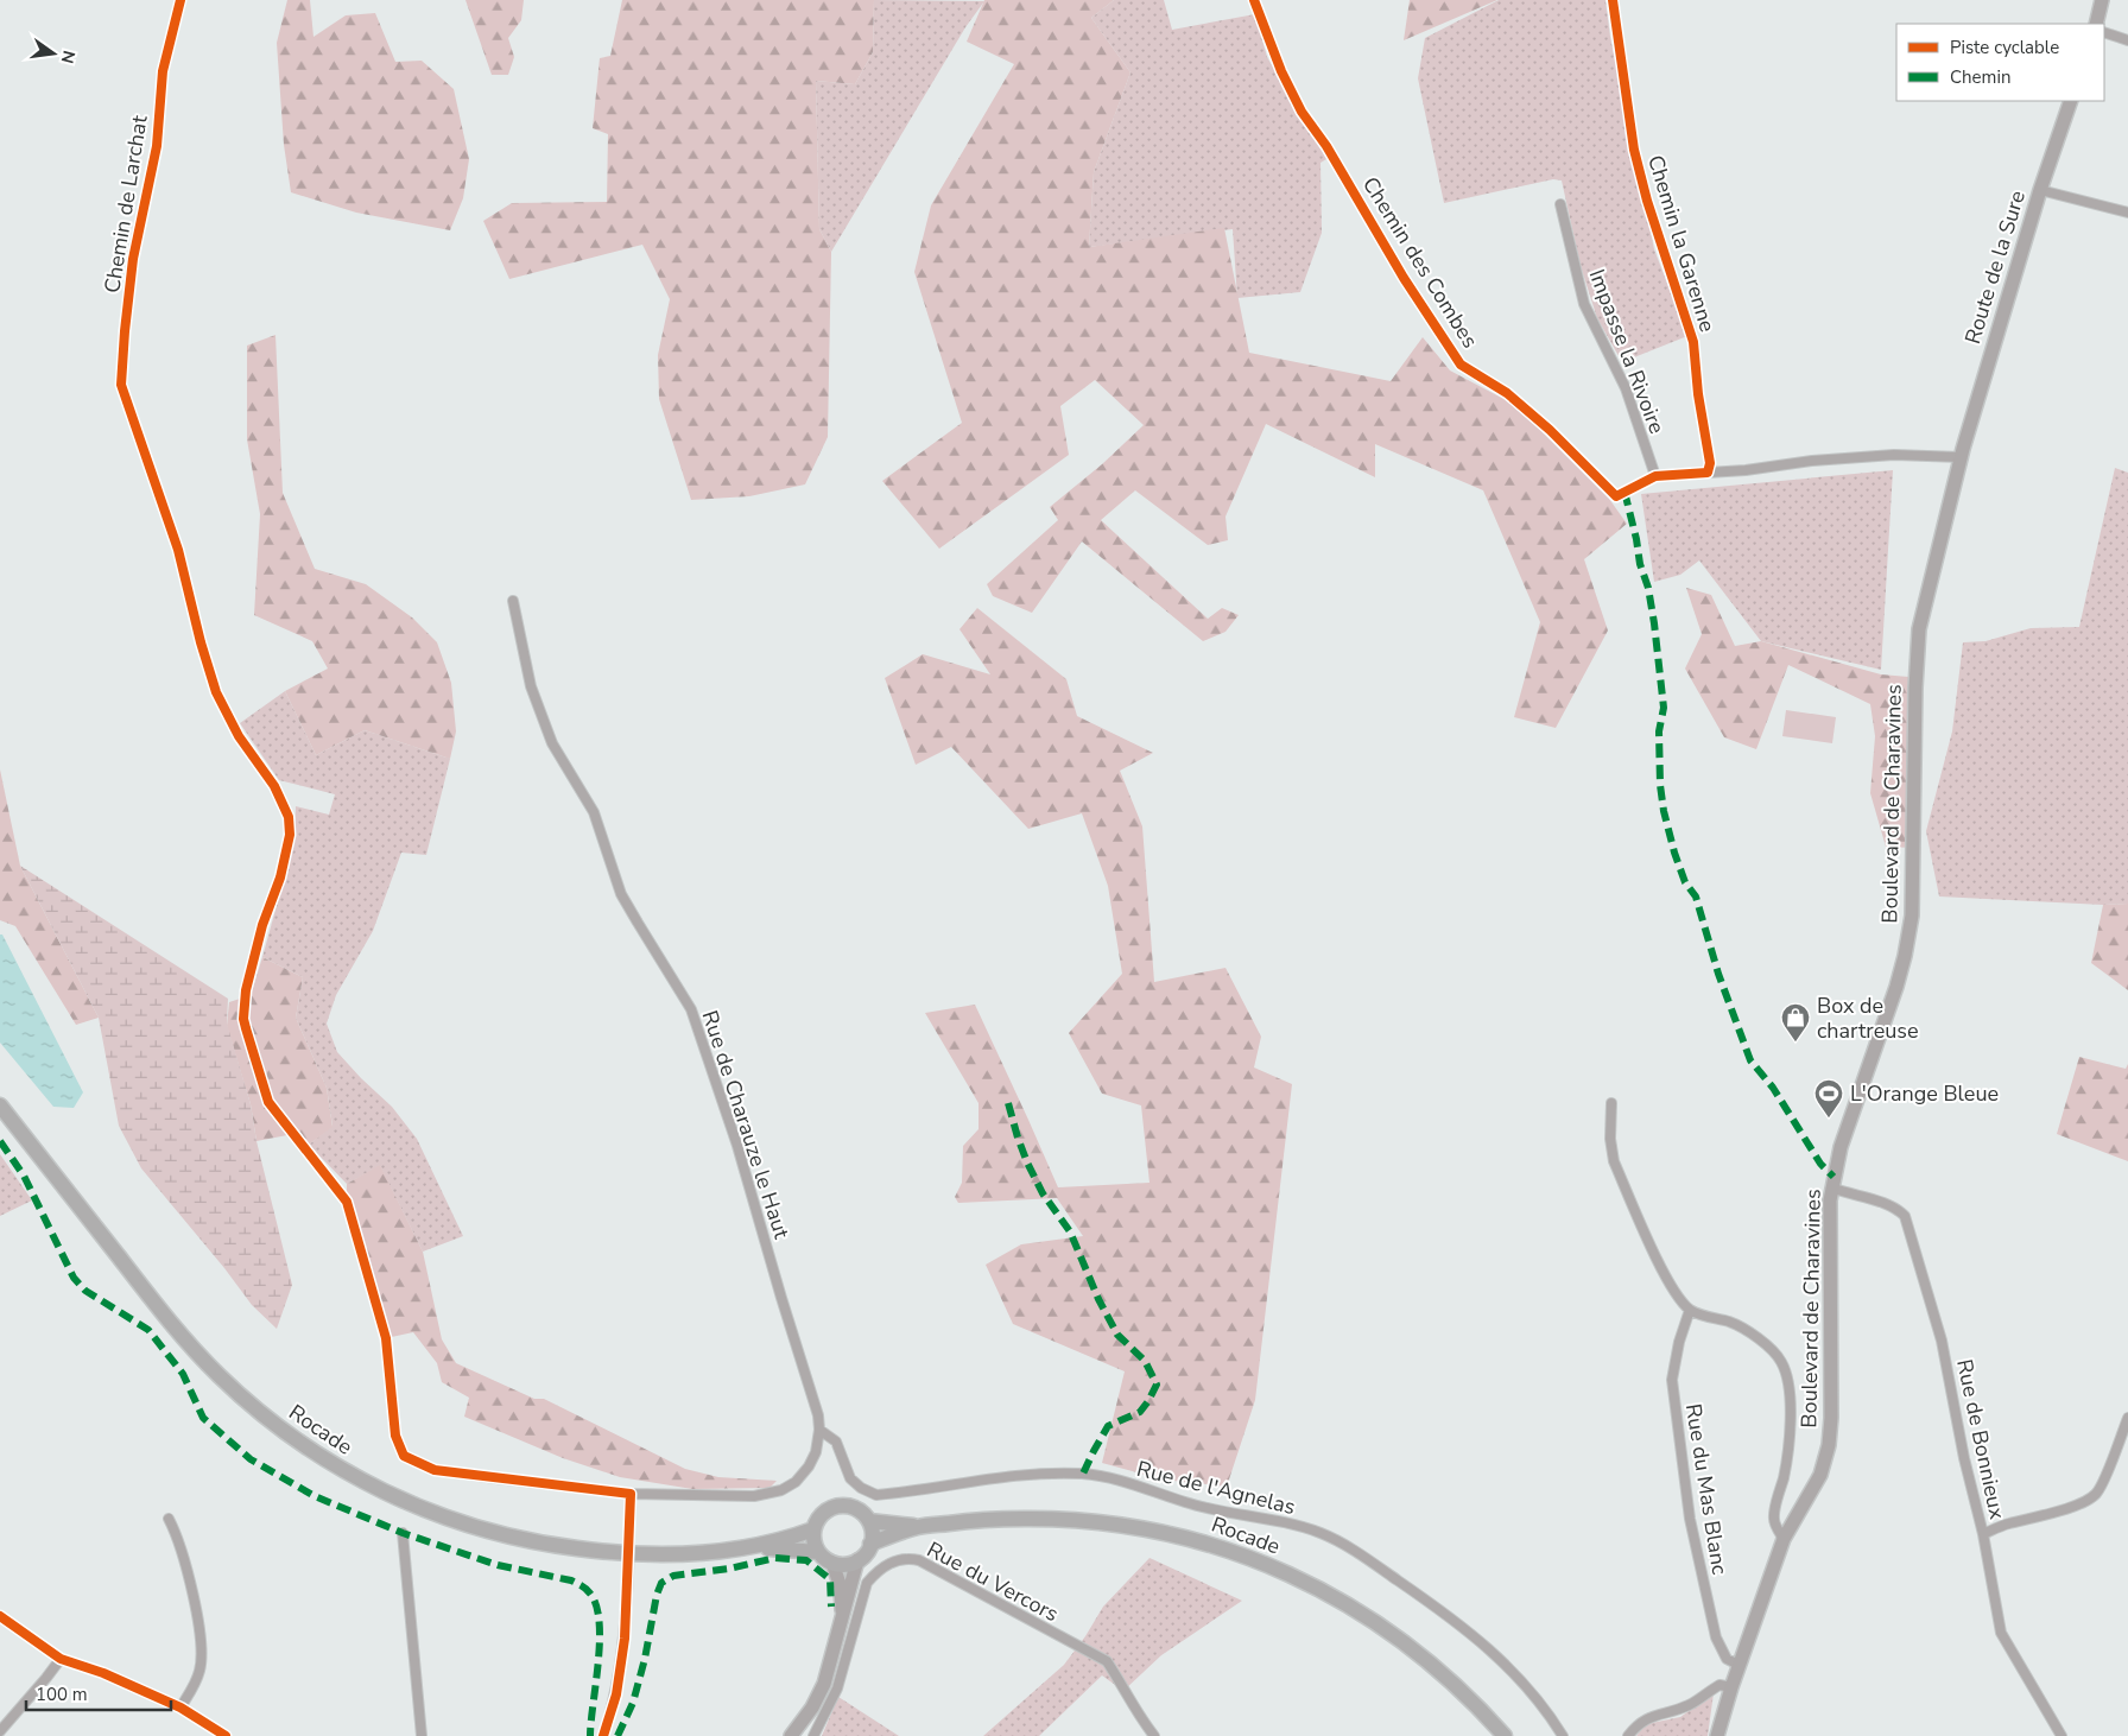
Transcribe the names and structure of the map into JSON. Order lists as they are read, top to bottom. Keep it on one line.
{"streets":{"main road":["Route de la Sure","Boulevard de Charavines","Rocade"],"street":["Chemin de Larchat","Chemin la Garenne","Chemin des Combes","Impasse la Rivoire","Rue de Charauze le Haut","Rue de Bonnieux","Rue de l'Agnelas","Rue du Mas Blanc","Rue du Vercors"]},"crossings":[["Chemin de Larchat","Rue de Charauze le Haut"],["Chemin des Combes","Impasse la Rivoire"],["Route de la Sure","Boulevard de Charavines"],["Boulevard de Charavines","Rue de Bonnieux"],["Boulevard de Charavines","Rue du Mas Blanc"],["Rue de Charauze le Haut","Rue de l'Agnelas"]],"places":{"shop":["Box de chartreuse"],"sports":["L'Orange Bleue"]},"legend":["Piste cyclable","Chemin"],"scale_bar":"100 m","north":"right"}
